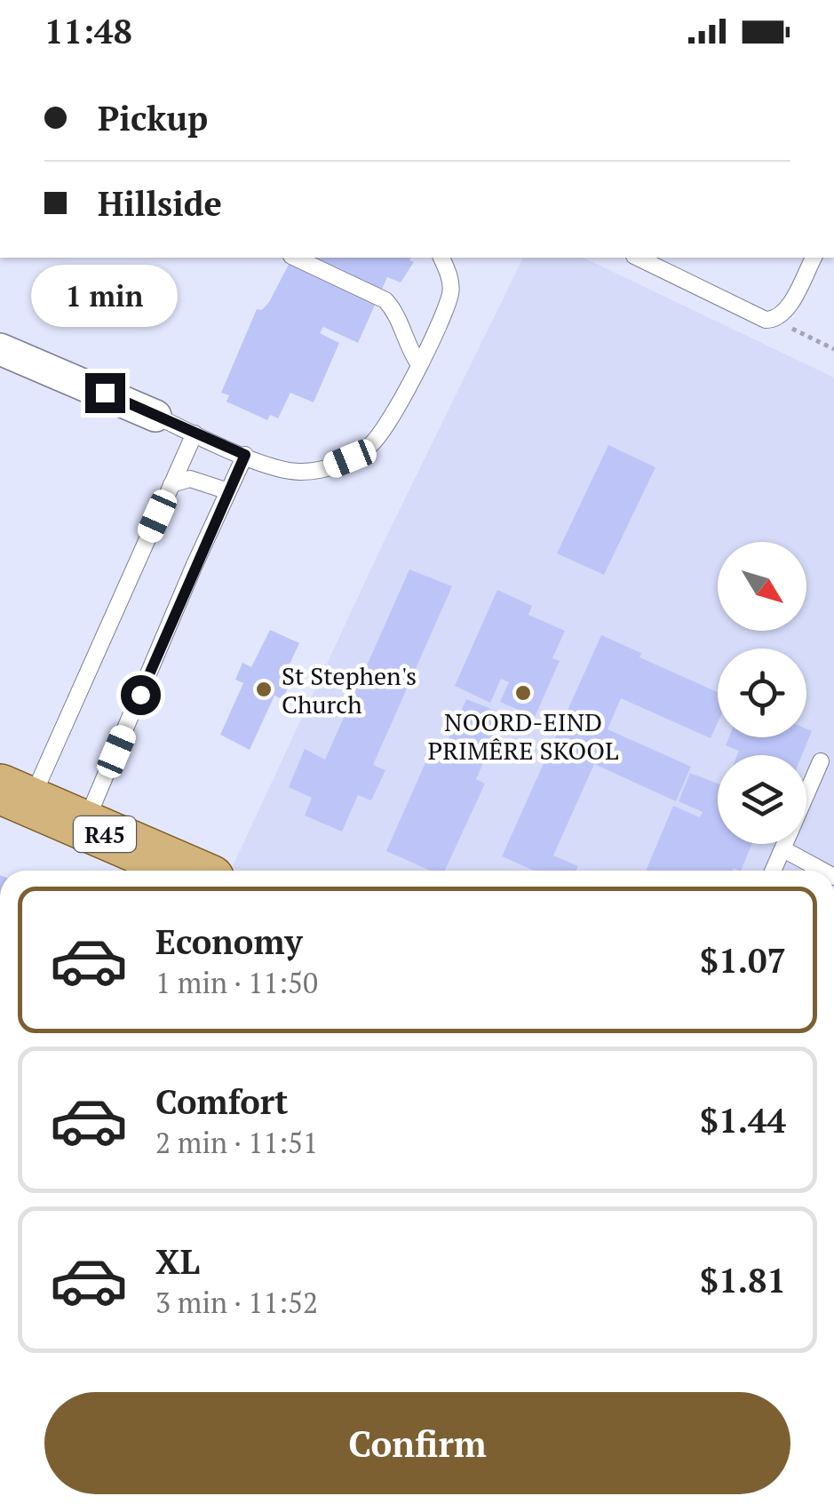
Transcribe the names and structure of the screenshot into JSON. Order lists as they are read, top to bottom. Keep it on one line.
{"streets":{"main road":["R45"]},"places":["St Stephen's Church","NOORD-EIND PRIMÊRE SKOOL"],"north":"bottom right","page":{"status":"11:48","banner":["Pickup","Hillside"],"bubble":"1 min","list":[{"name":"Economy","note":"1 min · 11:50","value":"$1.07"},{"name":"Comfort","note":"2 min · 11:51","value":"$1.44"},{"name":"XL","note":"3 min · 11:52","value":"$1.81"}],"buttons":"Confirm"}}
